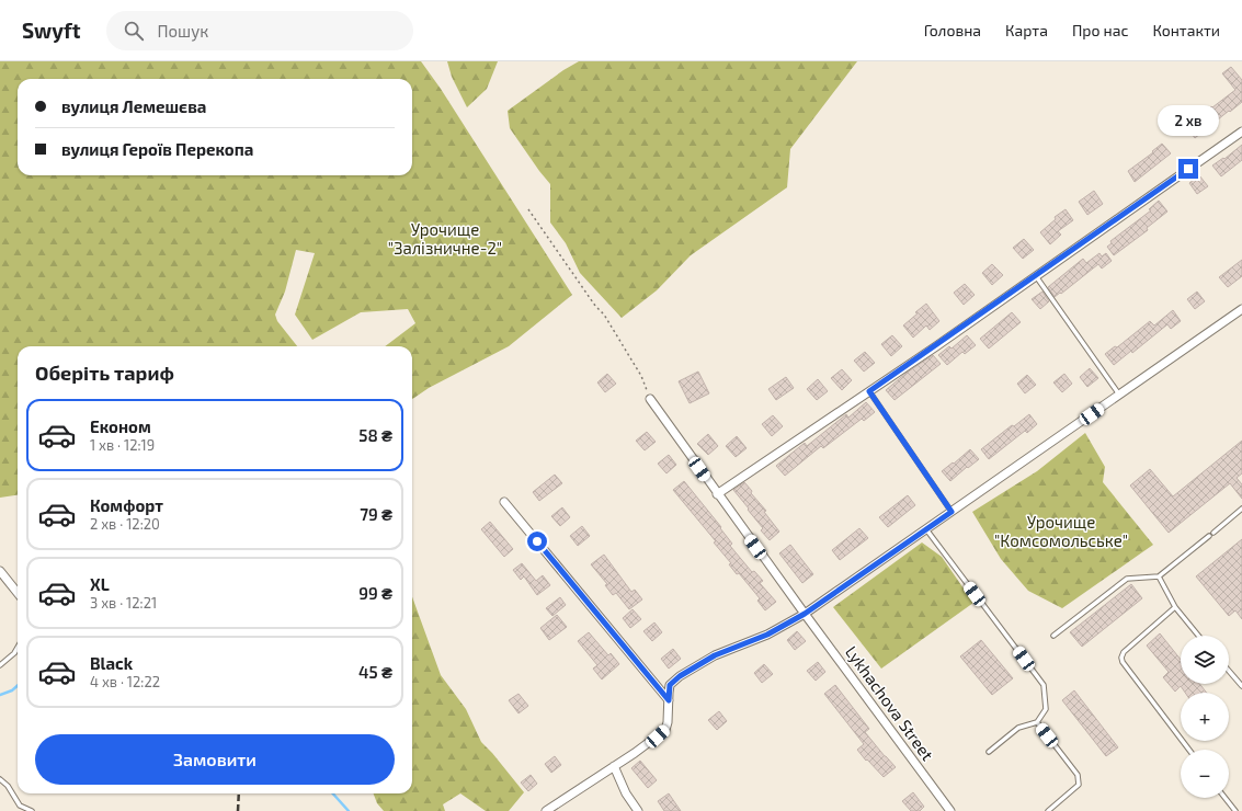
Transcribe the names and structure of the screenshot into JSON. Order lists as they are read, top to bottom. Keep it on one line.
{"streets":{"street":["Lykhachova Street"]},"parks":["Урочище \"Залізничне-2\"","Урочище \"Комсомольське\""],"page":{"header":"Swyft","search":"Пошук","nav":["Головна","Карта","Про нас","Контакти"],"banner":["вулиця Лемешєва","вулиця Героїв Перекопа"],"bubble":"2 хв","heading":"Оберіть тариф","list":[{"name":"Економ","note":"1 хв · 12:19","value":"58 ₴"},{"name":"Комфорт","note":"2 хв · 12:20","value":"79 ₴"},{"name":"XL","note":"3 хв · 12:21","value":"99 ₴"},{"name":"Black","note":"4 хв · 12:22","value":"45 ₴"}],"map_buttons":["+","−"],"buttons":"Замовити"}}
